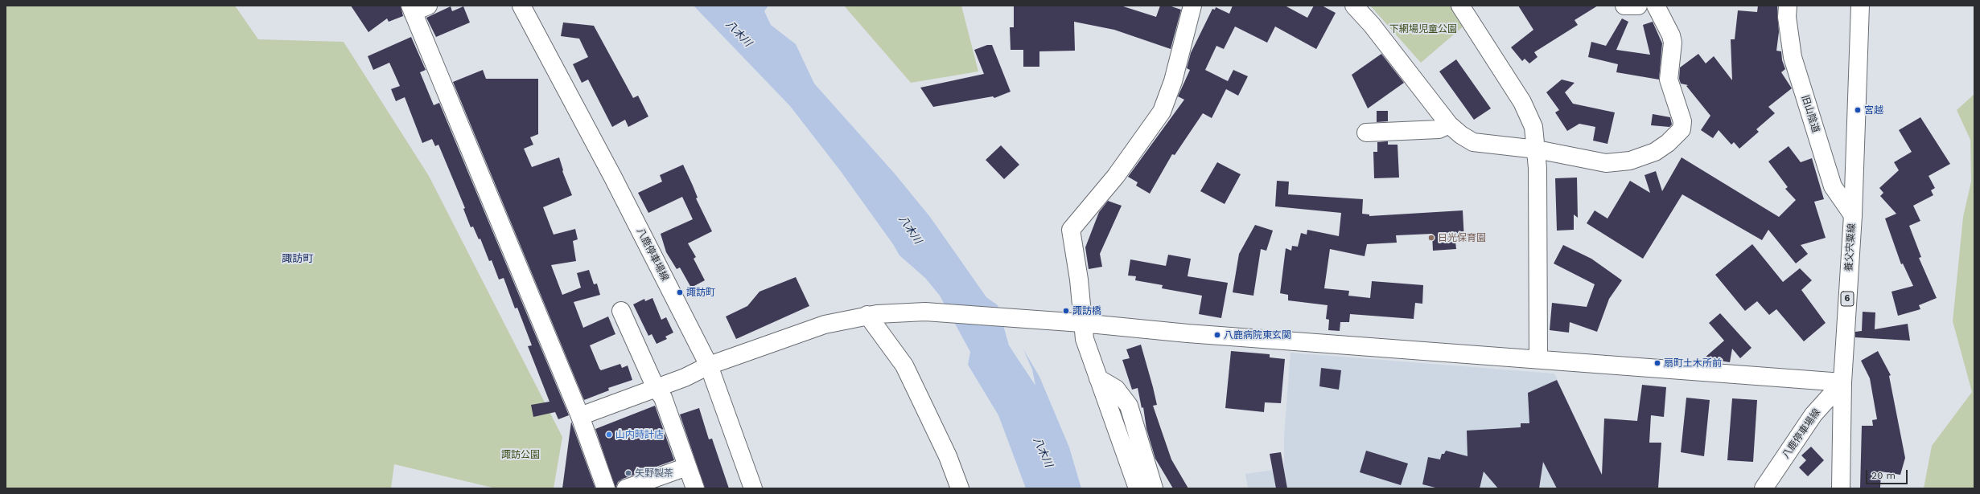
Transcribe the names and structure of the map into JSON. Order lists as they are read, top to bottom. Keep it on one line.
{"streets":{"street":["旧山陰道","養父宍粟線","八鹿停車場線","6"]},"crossings":[["旧山陰道","養父宍粟線"],["養父宍粟線","八鹿停車場線"]],"districts":["諏訪町"],"water":["八木川"],"parks":["下網場児童公園","諏訪公園"],"places":["宮越","日光保育園","諏訪町","諏訪橋","八鹿病院東玄関","扇町土木所前","山内時計店","矢野製茶"],"scale_bar":"20 m"}
